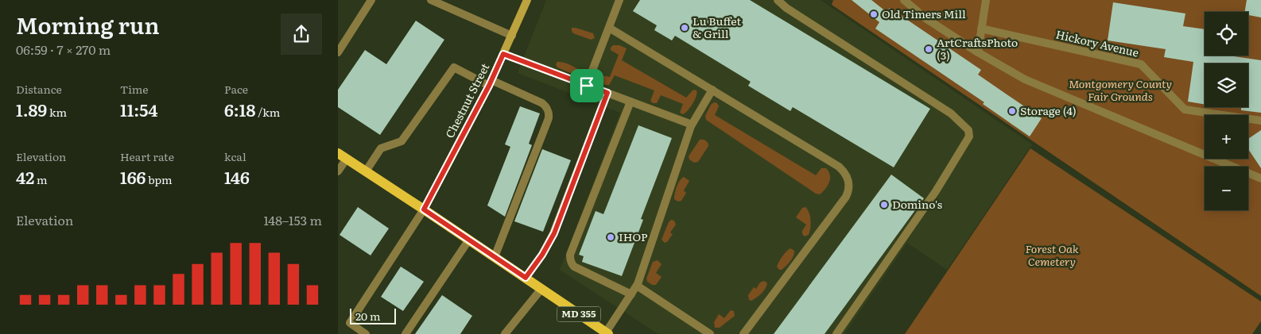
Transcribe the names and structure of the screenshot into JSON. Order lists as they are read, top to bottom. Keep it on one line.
{"streets":{"main road":["MD 355"],"street":["Hickory Avenue","Chestnut Street"]},"crossings":[["Chestnut Street","MD 355"]],"parks":["Montgomery County Fair Grounds","Forest Oak Cemetery"],"places":["Old Timers Mill","Lu Buffet & Grill","ArtCraftsPhoto (3)","Storage (4)","Domino's","IHOP"],"scale_bar":"20 m","page":{"heading":["Morning run","06:59 · 7 × 270 m"],"map_buttons":["+","−"],"stats":[["Distance","1.89 km"],["Time","11:54"],["Pace","6:18 /km"],["Elevation","42 m"],["Heart rate","166 bpm"],["kcal","146"]],"chart":["Elevation","148–153 m"],"scale":"20 m"}}
